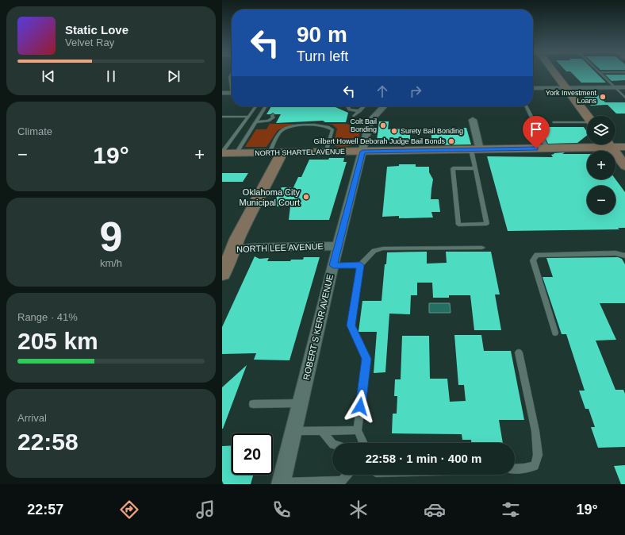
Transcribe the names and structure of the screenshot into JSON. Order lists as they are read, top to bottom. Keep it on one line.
{"streets":{"main road":["NORTH SHARTEL AVENUE"],"street":["NORTH LEE AVENUE","ROBERT S KERR AVENUE"]},"crossings":[["NORTH SHARTEL AVENUE","ROBERT S KERR AVENUE"],["NORTH LEE AVENUE","ROBERT S KERR AVENUE"]],"places":["York Investment Loans","Colt Bail Bonding","Surety Bail Bonding","Gilbert Howell Deborah Judge Bail Bonds","Oklahoma City Municipal Court"],"page":{"turn":["90 m","Turn left"],"song":["Static Love","Velvet Ray"],"tile":["Climate",["9","km/h"],["Range · 41%","205 km"],["Arrival","22:58"]],"map_buttons":["+","−"],"heat":["−","19°","+"],"limit":"20","trip":"22:58 · 1 min · 400 m","tabs":["22:57","19°"]}}
